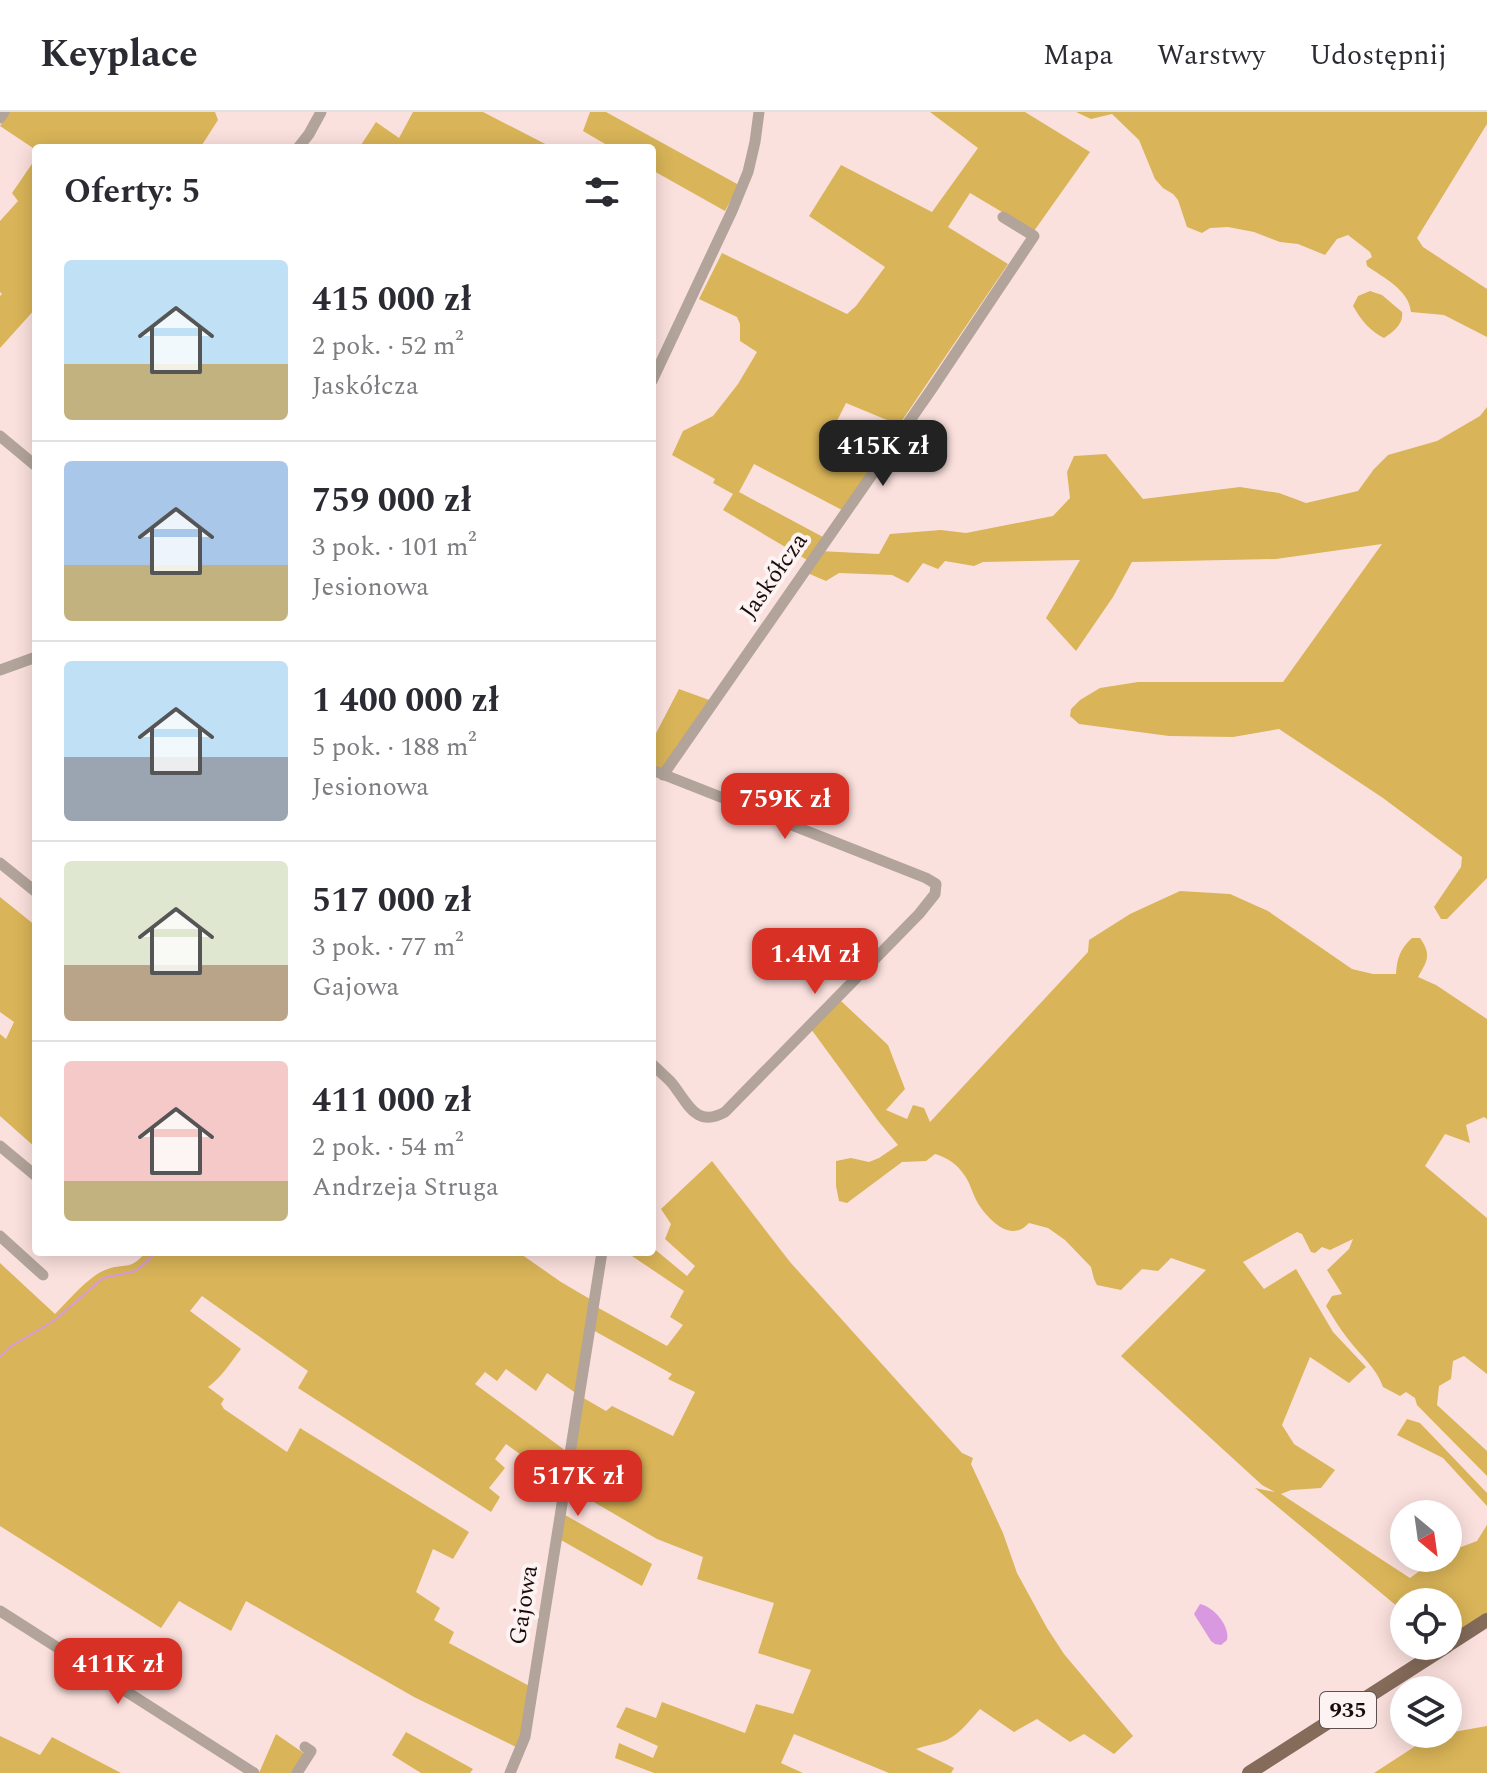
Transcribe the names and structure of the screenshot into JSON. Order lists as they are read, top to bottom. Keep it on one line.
{"streets":{"main road":["935"],"street":["Jaskółcza","Gajowa"]},"north":"bottom right","page":{"header":"Keyplace","nav":["Mapa","Warstwy","Udostępnij"],"heading":"Oferty: 5","list":[{"name":"415 000 zł","note":"2 pok. · 52 m² · Jaskółcza"},{"name":"759 000 zł","note":"3 pok. · 101 m² · Jesionowa"},{"name":"1 400 000 zł","note":"5 pok. · 188 m² · Jesionowa"},{"name":"517 000 zł","note":"3 pok. · 77 m² · Gajowa"},{"name":"411 000 zł","note":"2 pok. · 54 m² · Andrzeja Struga"}],"price":["415K zł","759K zł","1.4M zł","517K zł","411K zł"]}}
